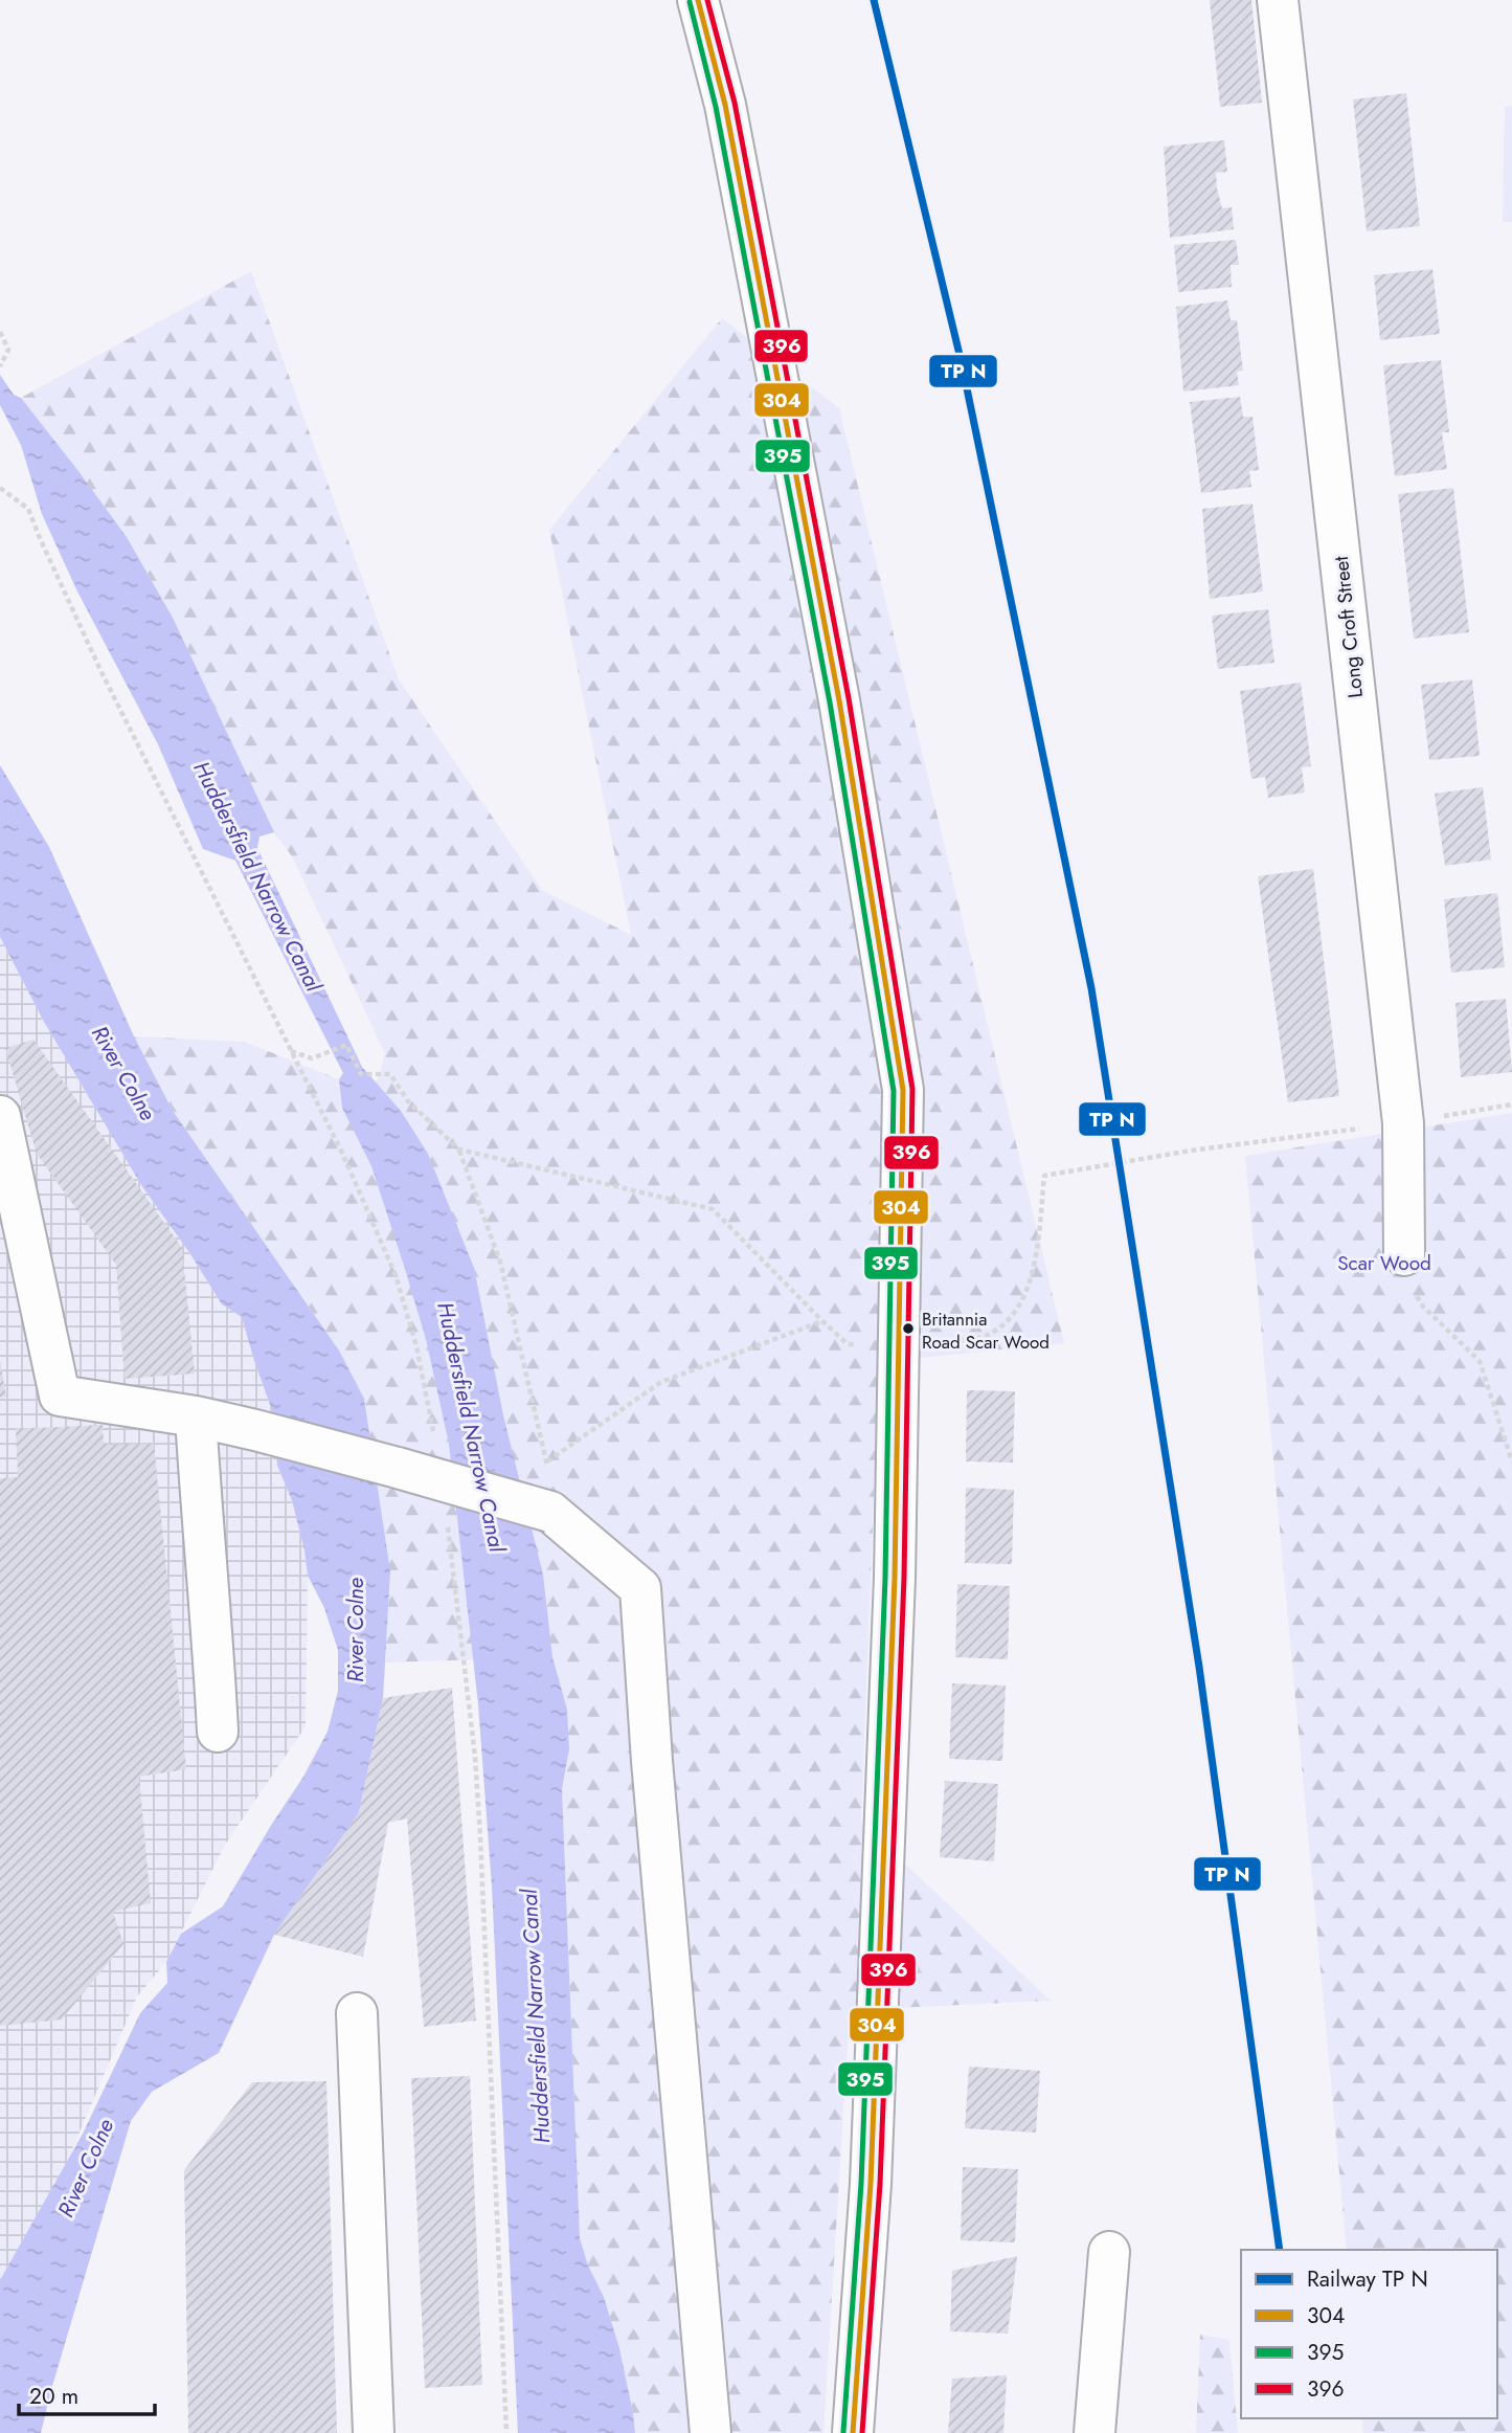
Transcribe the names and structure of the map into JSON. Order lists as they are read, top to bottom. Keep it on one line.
{"streets":{"street":["Long Croft Street"]},"water":["Huddersfield Narrow Canal","River Colne"],"parks":["Scar Wood"],"places":["Britannia Road Scar Wood"],"lines":["transit line 304","transit line 396","transit line 395"],"legend":["Railway TP N","304","395","396"],"scale_bar":"20 m"}
